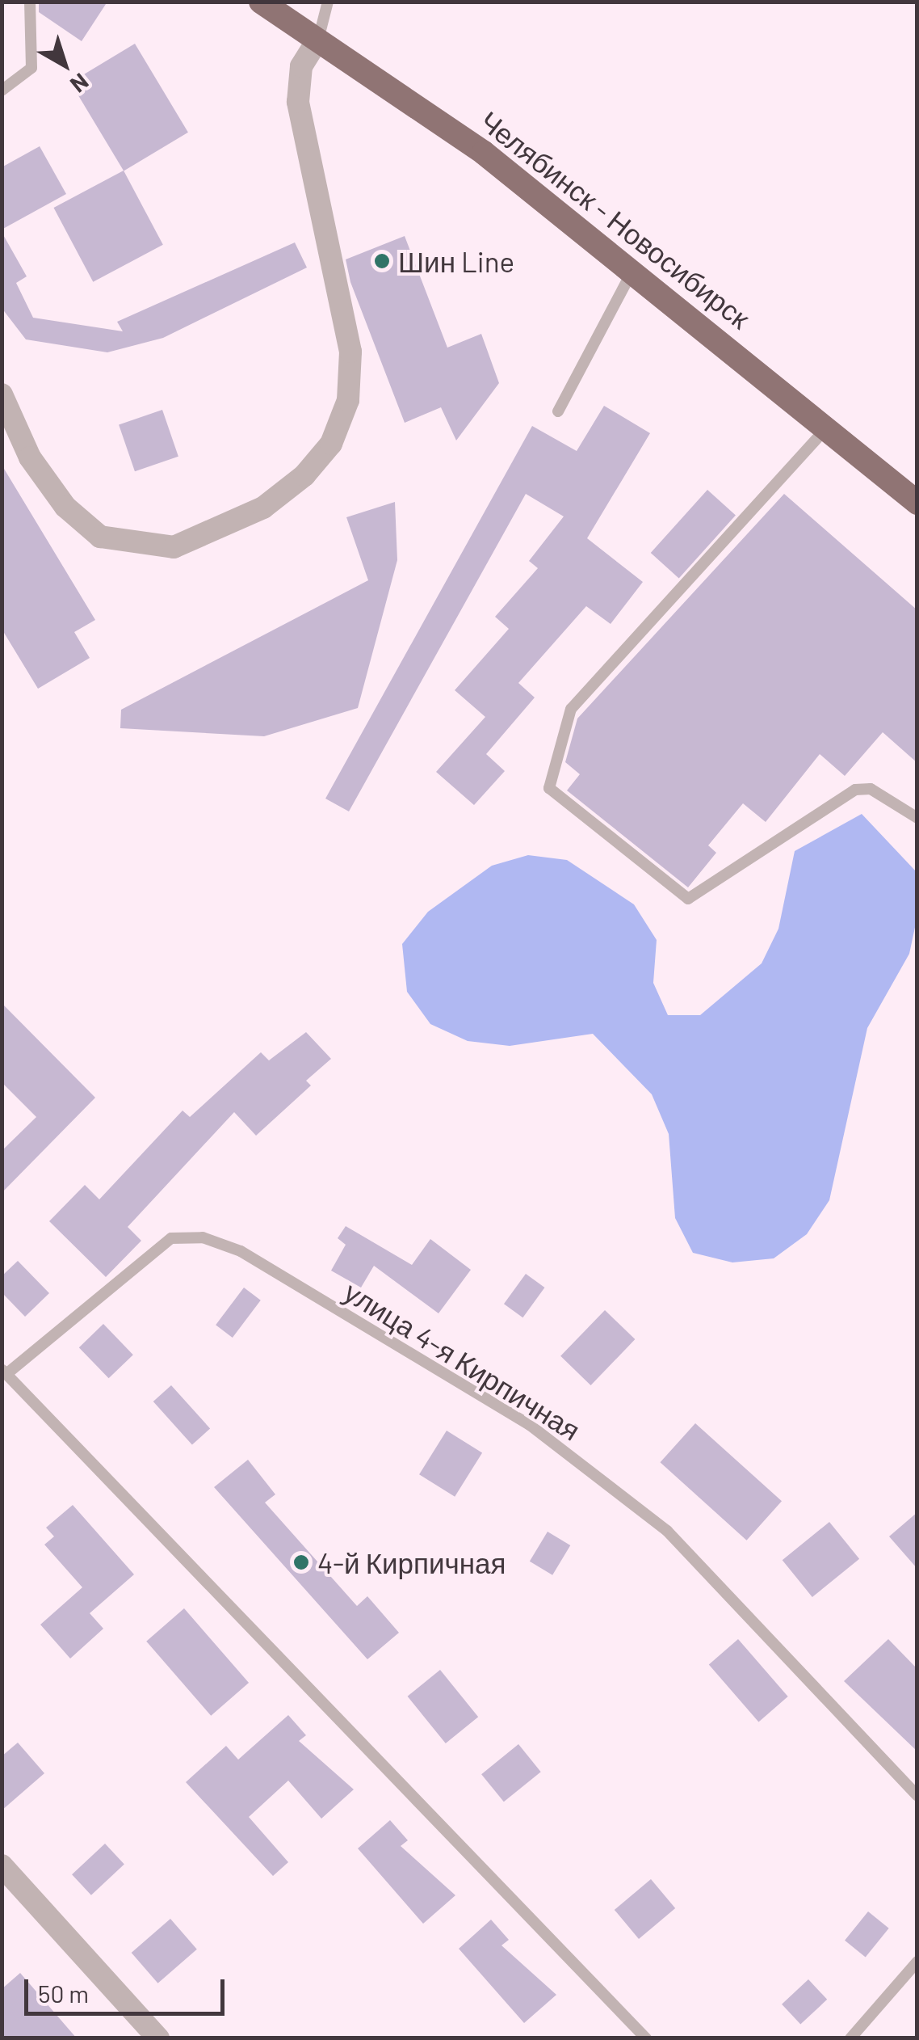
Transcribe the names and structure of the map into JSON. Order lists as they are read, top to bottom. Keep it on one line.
{"streets":{"highway":["Челябинск - Новосибирск"],"lane":["улица 4-я Кирпичная"]},"places":["Шин Line","4-й Кирпичная"],"scale_bar":"50 m","north":"bottom right"}
